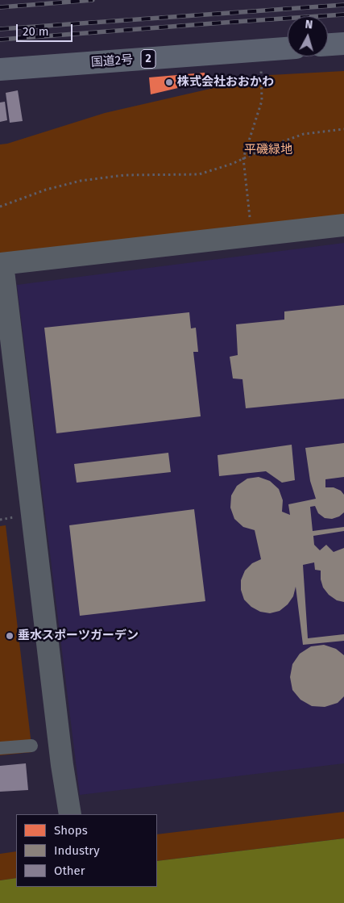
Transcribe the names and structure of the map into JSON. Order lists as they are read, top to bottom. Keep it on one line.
{"streets":{"highway":["2","国道2号"]},"parks":["平磯緑地"],"places":["株式会社おおかわ","垂水スポーツガーデン"],"legend":["Shops","Industry","Other"],"scale_bar":"20 m","north":"top"}
